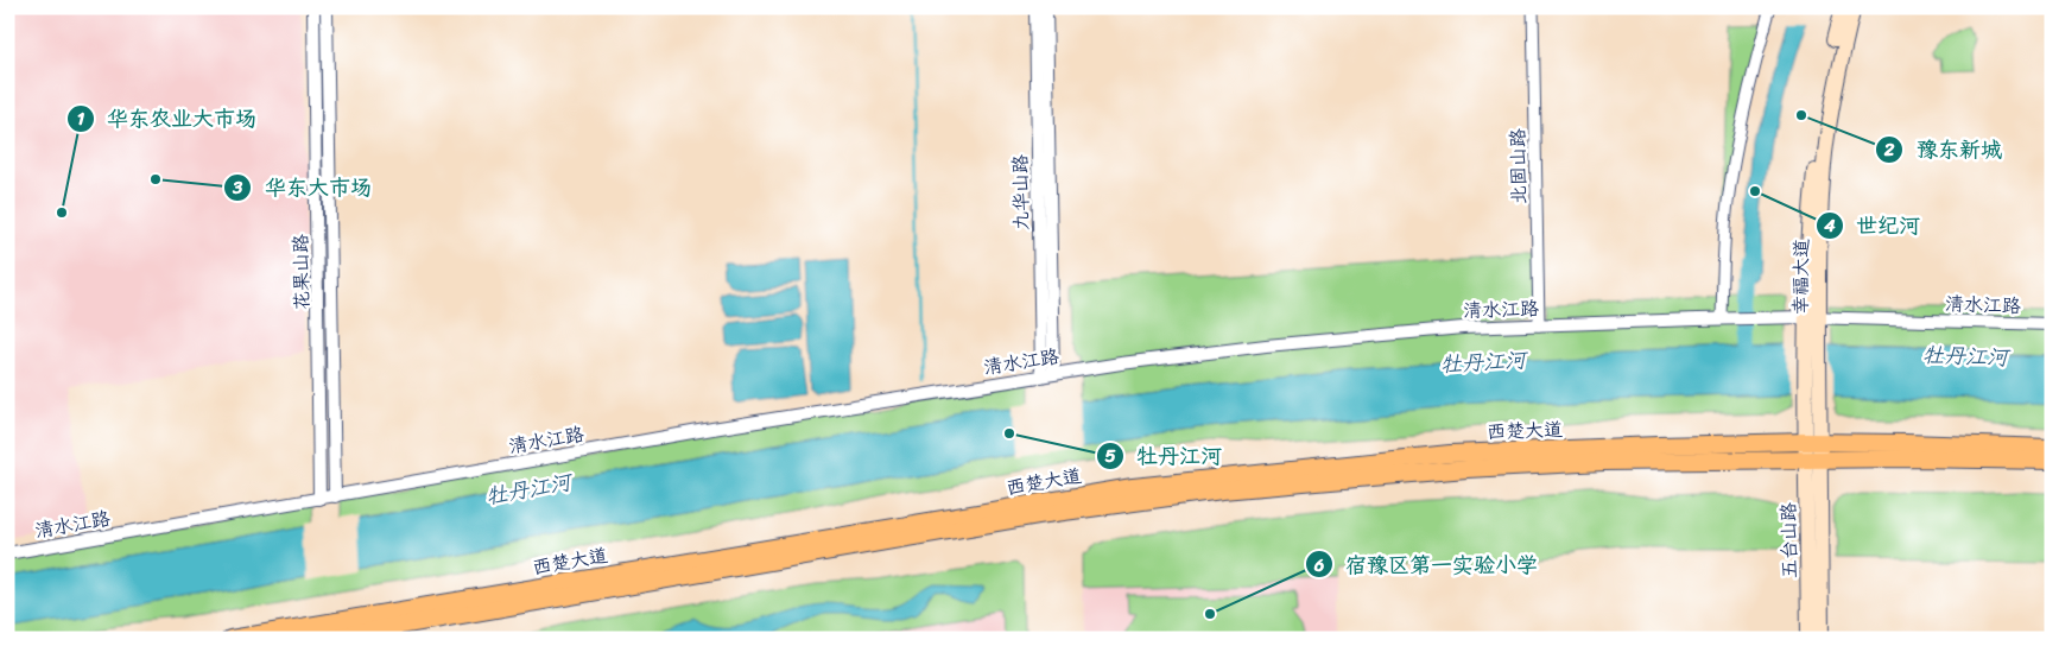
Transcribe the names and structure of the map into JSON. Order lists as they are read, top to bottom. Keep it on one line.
{"streets":{"highway":["西楚大道"],"main road":["幸福大道","五台山路"],"street":["北固山路","九华山路","花果山路","清水江路"]},"crossings":[["北固山路","清水江路"],["九华山路","清水江路"],["花果山路","清水江路"],["幸福大道","清水江路"],["幸福大道","西楚大道"],["幸福大道","五台山路"],["西楚大道","五台山路"]],"water":["牡丹江河"],"places":["豫东新城","华东大市场","世纪河","华东农业大市场","牡丹江河","宿豫区第一实验小学"]}
